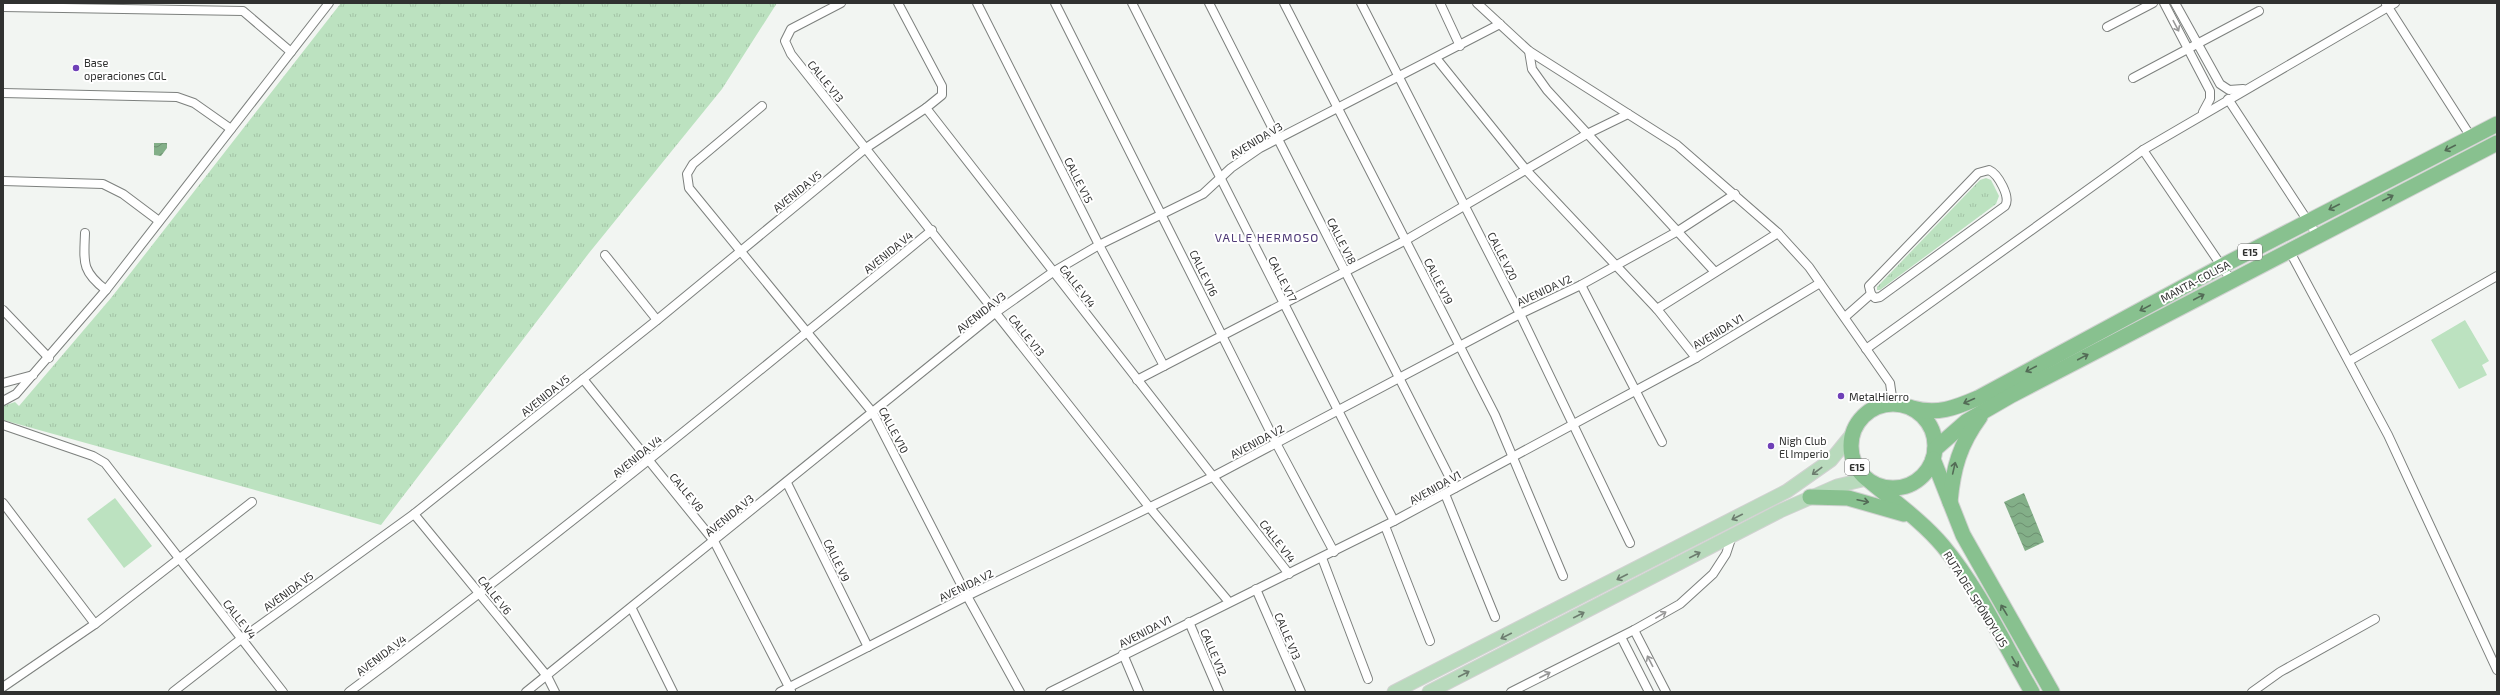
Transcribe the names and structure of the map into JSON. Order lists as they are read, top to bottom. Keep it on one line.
{"streets":{"highway":["E15","MANTA-COLISA","RUTA DEL SPÓNDYLUS"],"street":["CALLE V13","AVENIDA V3","CALLE V15","AVENIDA V5","CALLE V18","AVENIDA V4","CALLE V20","CALLE V16","CALLE V17","CALLE V19","CALLE V14","AVENIDA V2","AVENIDA V1","CALLE V10","CALLE V8","CALLE V9","CALLE V6","CALLE V4","CALLE V12"]},"crossings":[["CALLE V13","AVENIDA V3"],["CALLE V13","AVENIDA V5"],["CALLE V13","AVENIDA V4"],["CALLE V13","AVENIDA V2"],["CALLE V13","AVENIDA V1"],["AVENIDA V3","CALLE V15"],["AVENIDA V3","CALLE V18"],["AVENIDA V3","CALLE V20"],["AVENIDA V3","CALLE V16"],["AVENIDA V3","CALLE V17"],["AVENIDA V3","CALLE V19"],["AVENIDA V3","CALLE V14"],["AVENIDA V3","CALLE V10"],["AVENIDA V3","CALLE V8"],["AVENIDA V3","CALLE V9"],["AVENIDA V3","CALLE V6"],["AVENIDA V5","CALLE V14"],["AVENIDA V5","CALLE V10"],["AVENIDA V5","CALLE V8"],["AVENIDA V5","CALLE V6"],["AVENIDA V5","CALLE V4"],["CALLE V18","AVENIDA V2"],["CALLE V18","AVENIDA V1"],["AVENIDA V4","CALLE V10"],["AVENIDA V4","CALLE V8"],["AVENIDA V4","CALLE V6"],["E15","MANTA-COLISA"],["E15","RUTA DEL SPÓNDYLUS"],["CALLE V20","AVENIDA V2"],["CALLE V20","AVENIDA V1"],["CALLE V16","AVENIDA V2"],["CALLE V16","AVENIDA V1"],["CALLE V17","AVENIDA V2"],["CALLE V17","AVENIDA V1"],["CALLE V19","AVENIDA V2"],["CALLE V19","AVENIDA V1"],["MANTA-COLISA","RUTA DEL SPÓNDYLUS"],["CALLE V14","AVENIDA V2"],["CALLE V14","AVENIDA V1"],["AVENIDA V2","CALLE V10"],["AVENIDA V2","CALLE V8"],["AVENIDA V2","CALLE V9"],["AVENIDA V1","CALLE V12"]],"districts":["VALLE HERMOSO"],"places":["Base operaciones CGL","MetalHierro","Nigh Club El Imperio"]}
